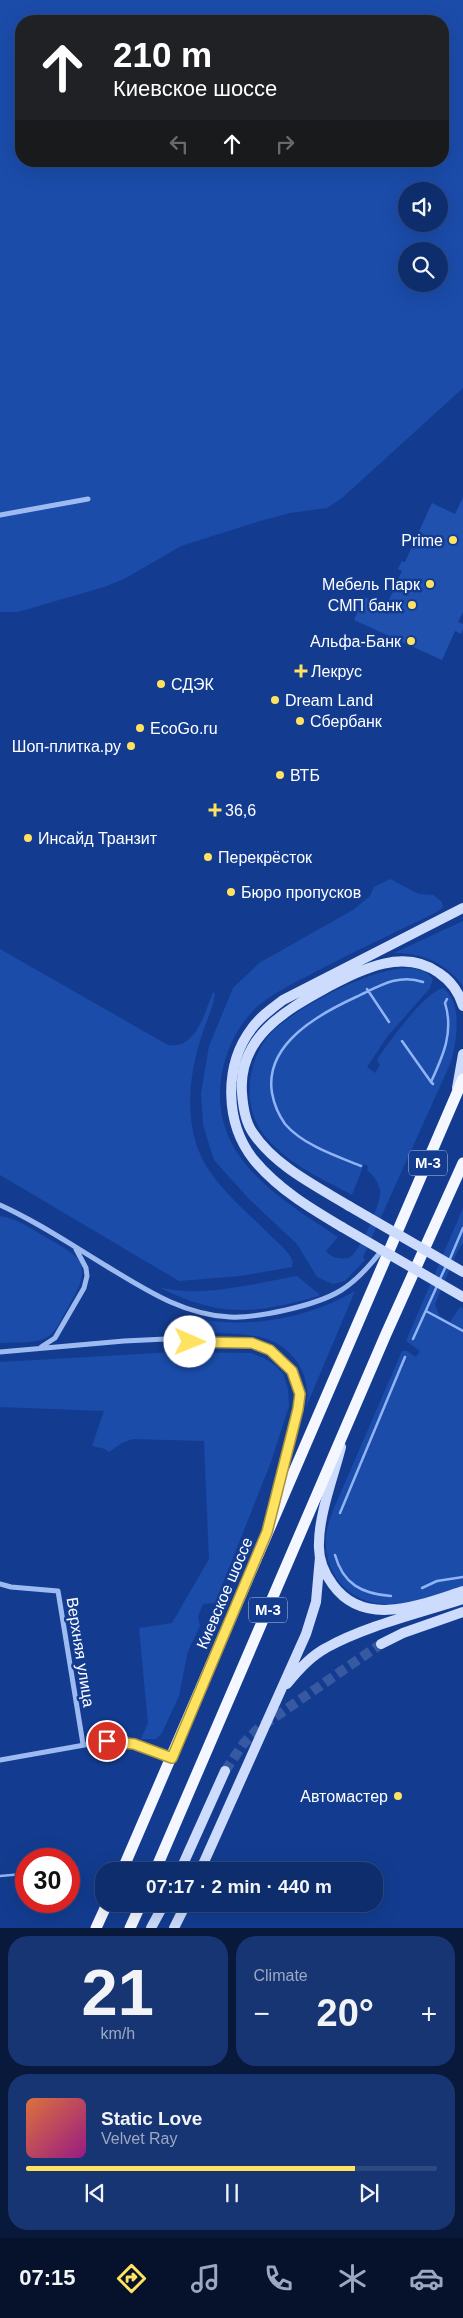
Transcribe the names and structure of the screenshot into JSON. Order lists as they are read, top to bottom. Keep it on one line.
{"streets":{"highway":["М-3","Киевское шоссе"],"street":["Верхняя улица"]},"places":{"other":["Prime","Мебель Парк","СМП банк","Альфа-Банк","СДЭК","Dream Land","Сбербанк","EcoGo.ru","Шоп-плитка.ру","ВТБ","Инсайд Транзит","Перекрёсток","Бюро пропусков","Автомастер"],"health":["Лекрус","36,6"]},"page":{"turn":["210 m","Киевское шоссе"],"limit":"30","trip":"07:17 · 2 min · 440 m","tile":[["21","km/h"],"Climate"],"heat":["−","20°","+"],"song":["Static Love","Velvet Ray"],"tabs":"07:15"}}
